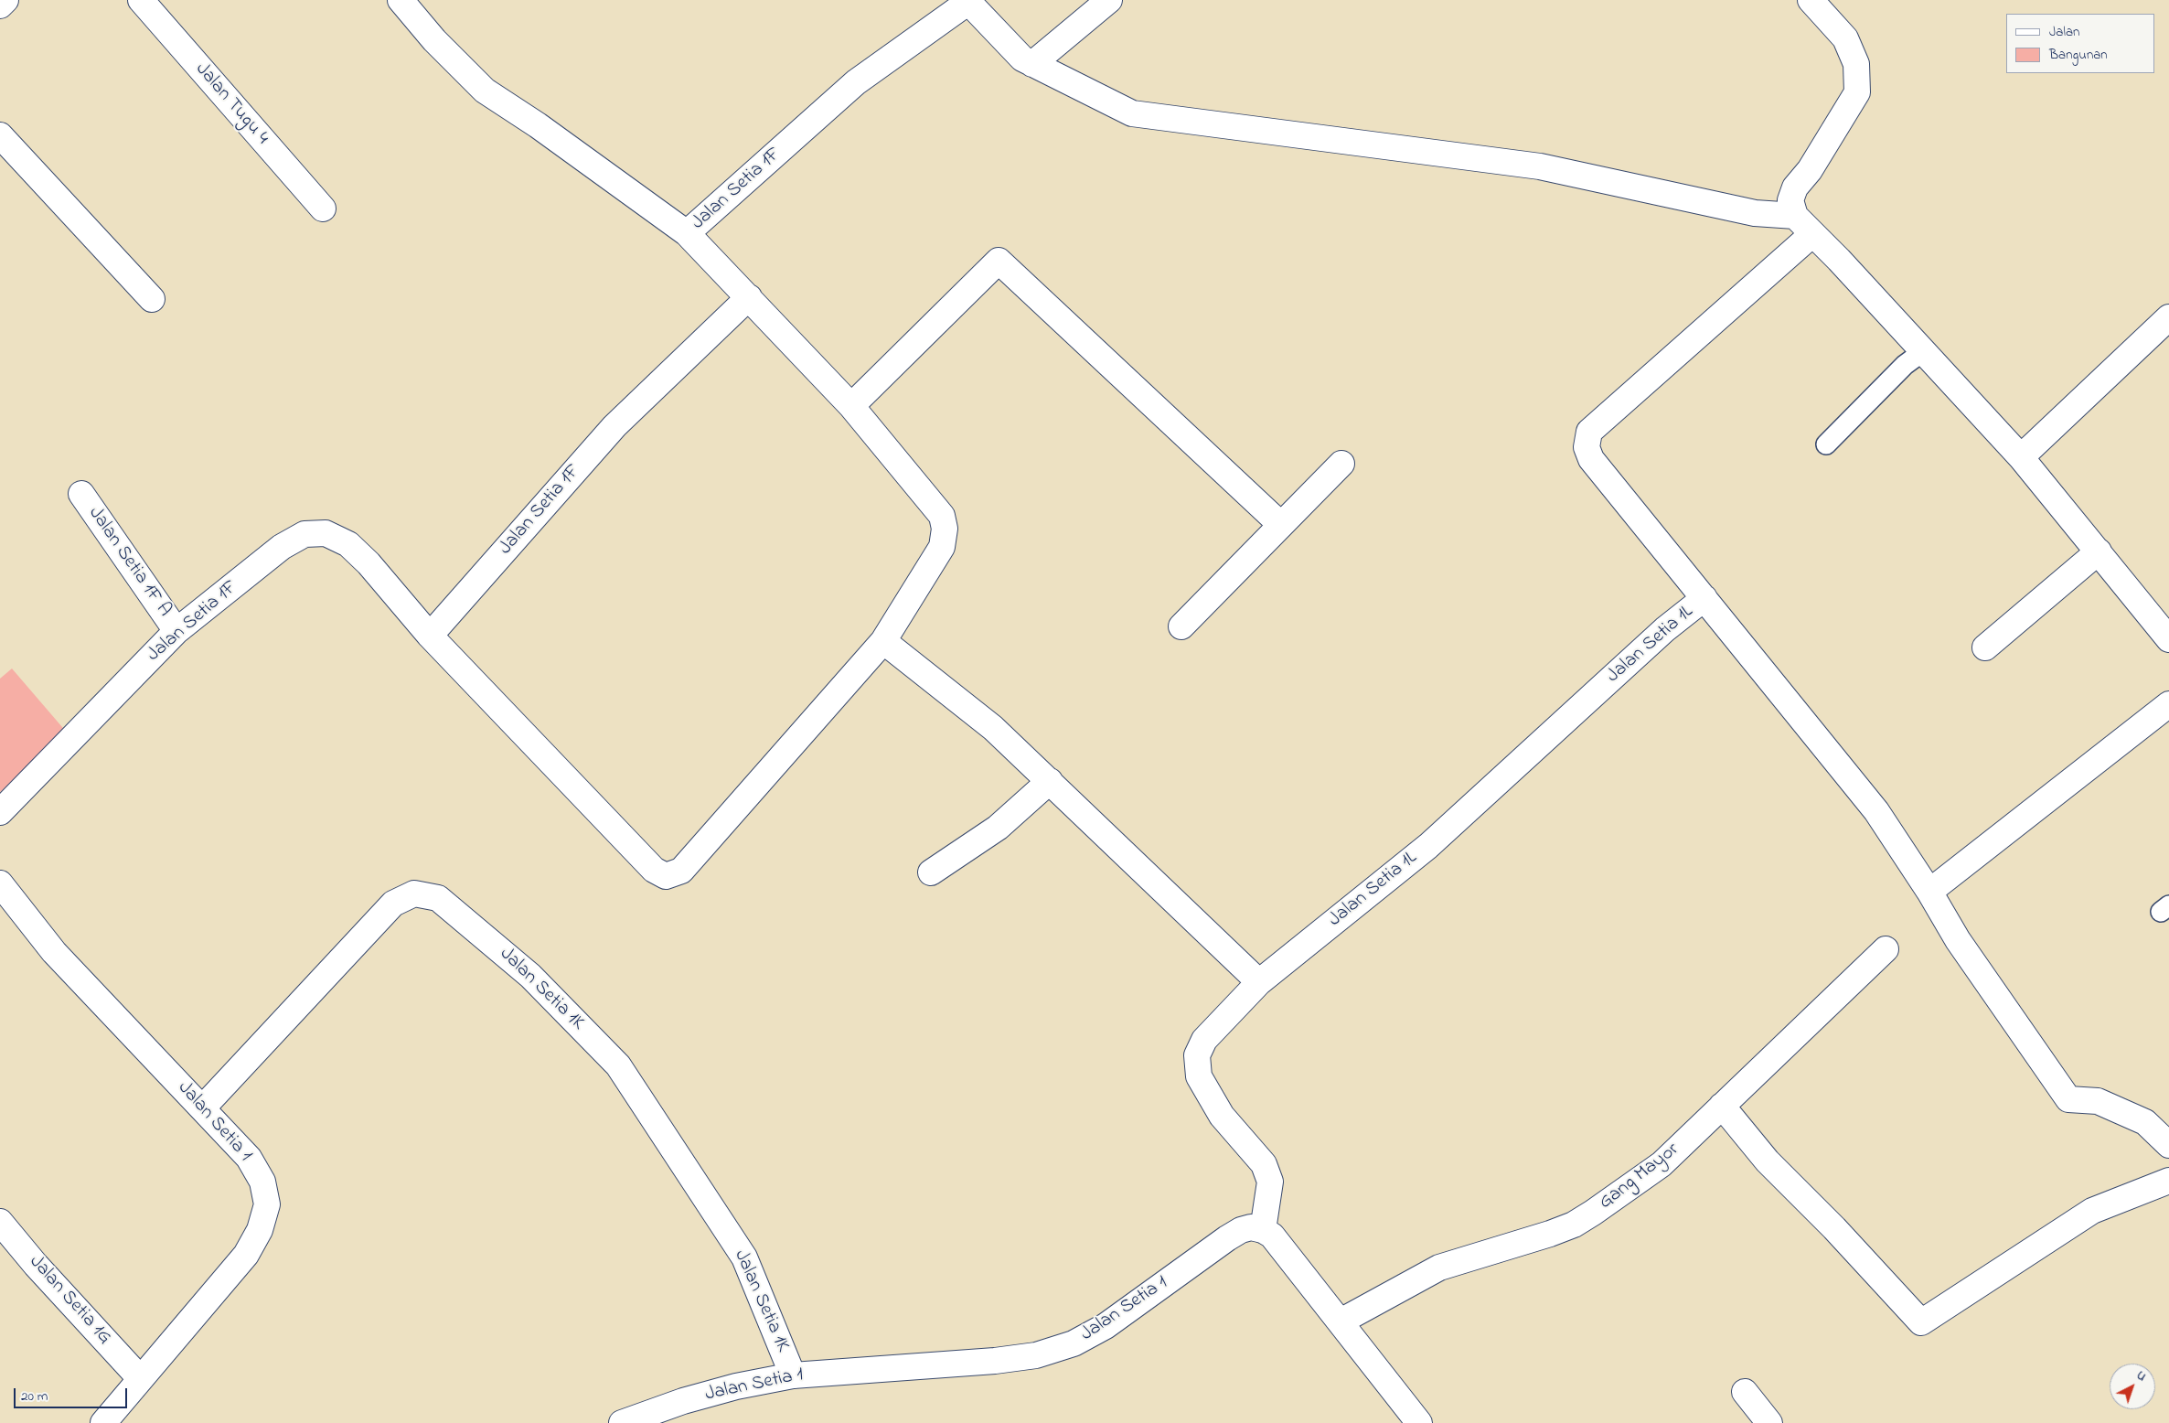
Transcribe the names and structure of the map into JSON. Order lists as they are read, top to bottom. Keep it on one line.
{"streets":{"street":["Jalan Tugu 4","Jalan Setia 1F","Jalan Setia 1F A","Jalan Setia 1L","Jalan Setia 1K","Jalan Setia 1","Gang Mayor","Jalan Setia 1G"]},"crossings":[["Jalan Setia 1F","Jalan Setia 1F A"],["Jalan Setia 1L","Jalan Setia 1"],["Jalan Setia 1K","Jalan Setia 1"],["Jalan Setia 1","Jalan Setia 1G"]],"legend":["Jalan","Bangunan"],"scale_bar":"20 m","north":"top right"}
